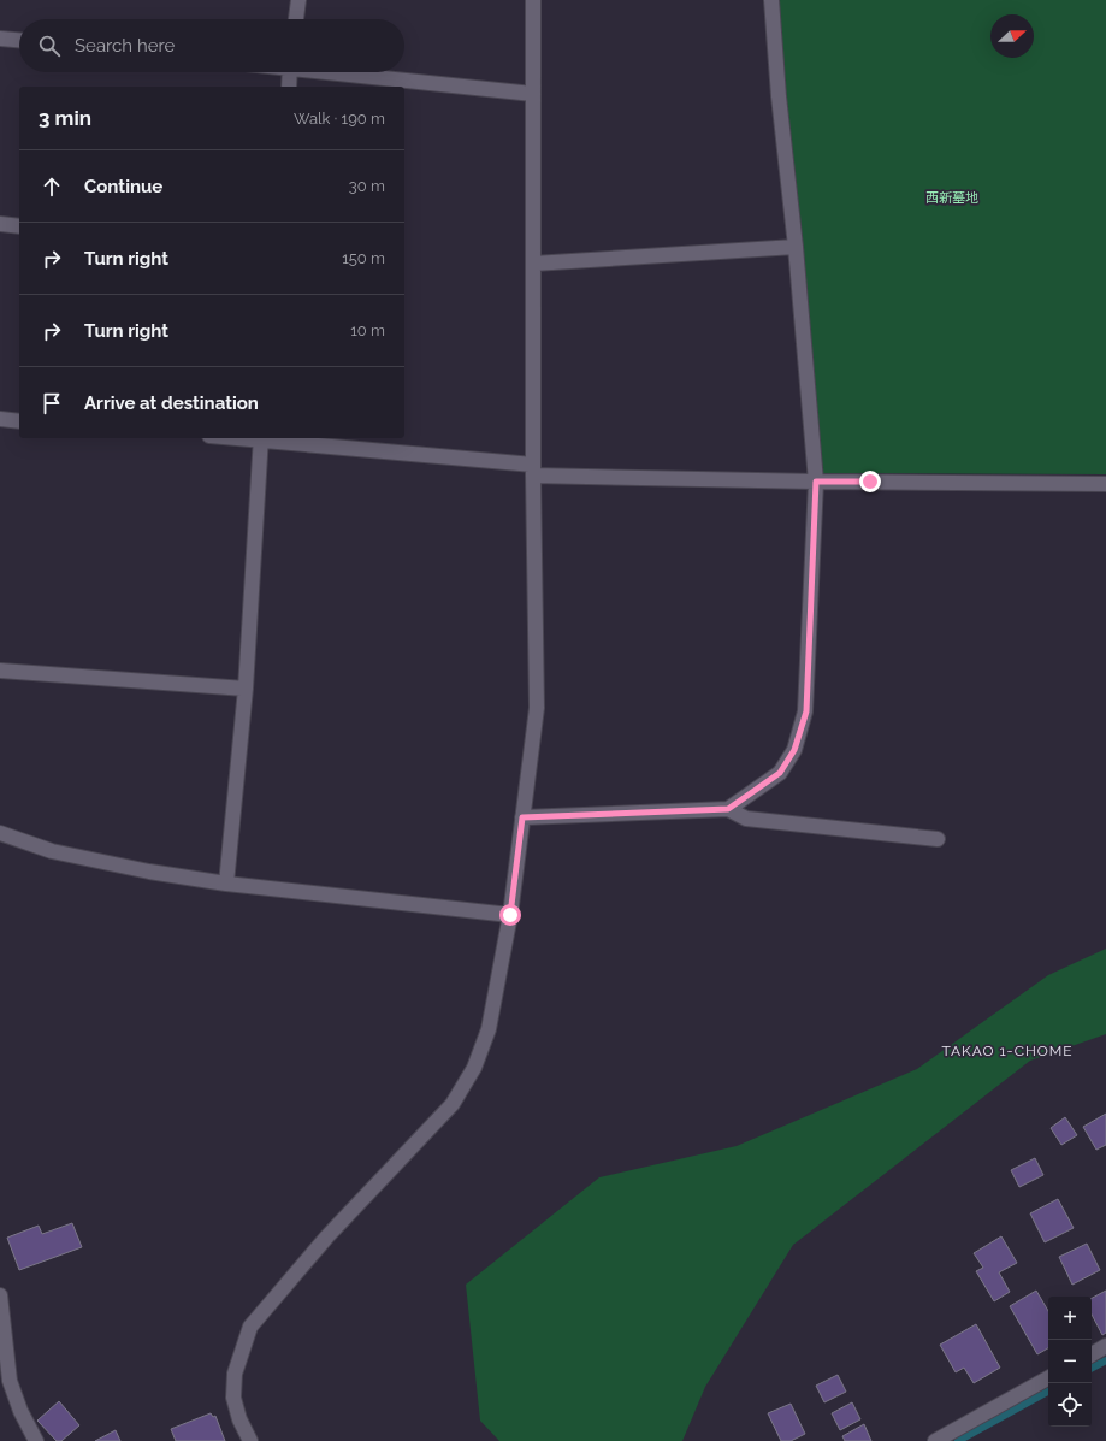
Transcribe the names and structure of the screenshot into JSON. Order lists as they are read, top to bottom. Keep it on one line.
{"districts":["TAKAO 1-CHOME"],"parks":["西新墓地"],"north":"right","page":{"search":"Search here","heading":["3 min","Walk · 190 m"],"list":[["Continue","30 m"],["Turn right","150 m"],["Turn right","10 m"],"Arrive at destination"],"map_buttons":["+","−"]}}
